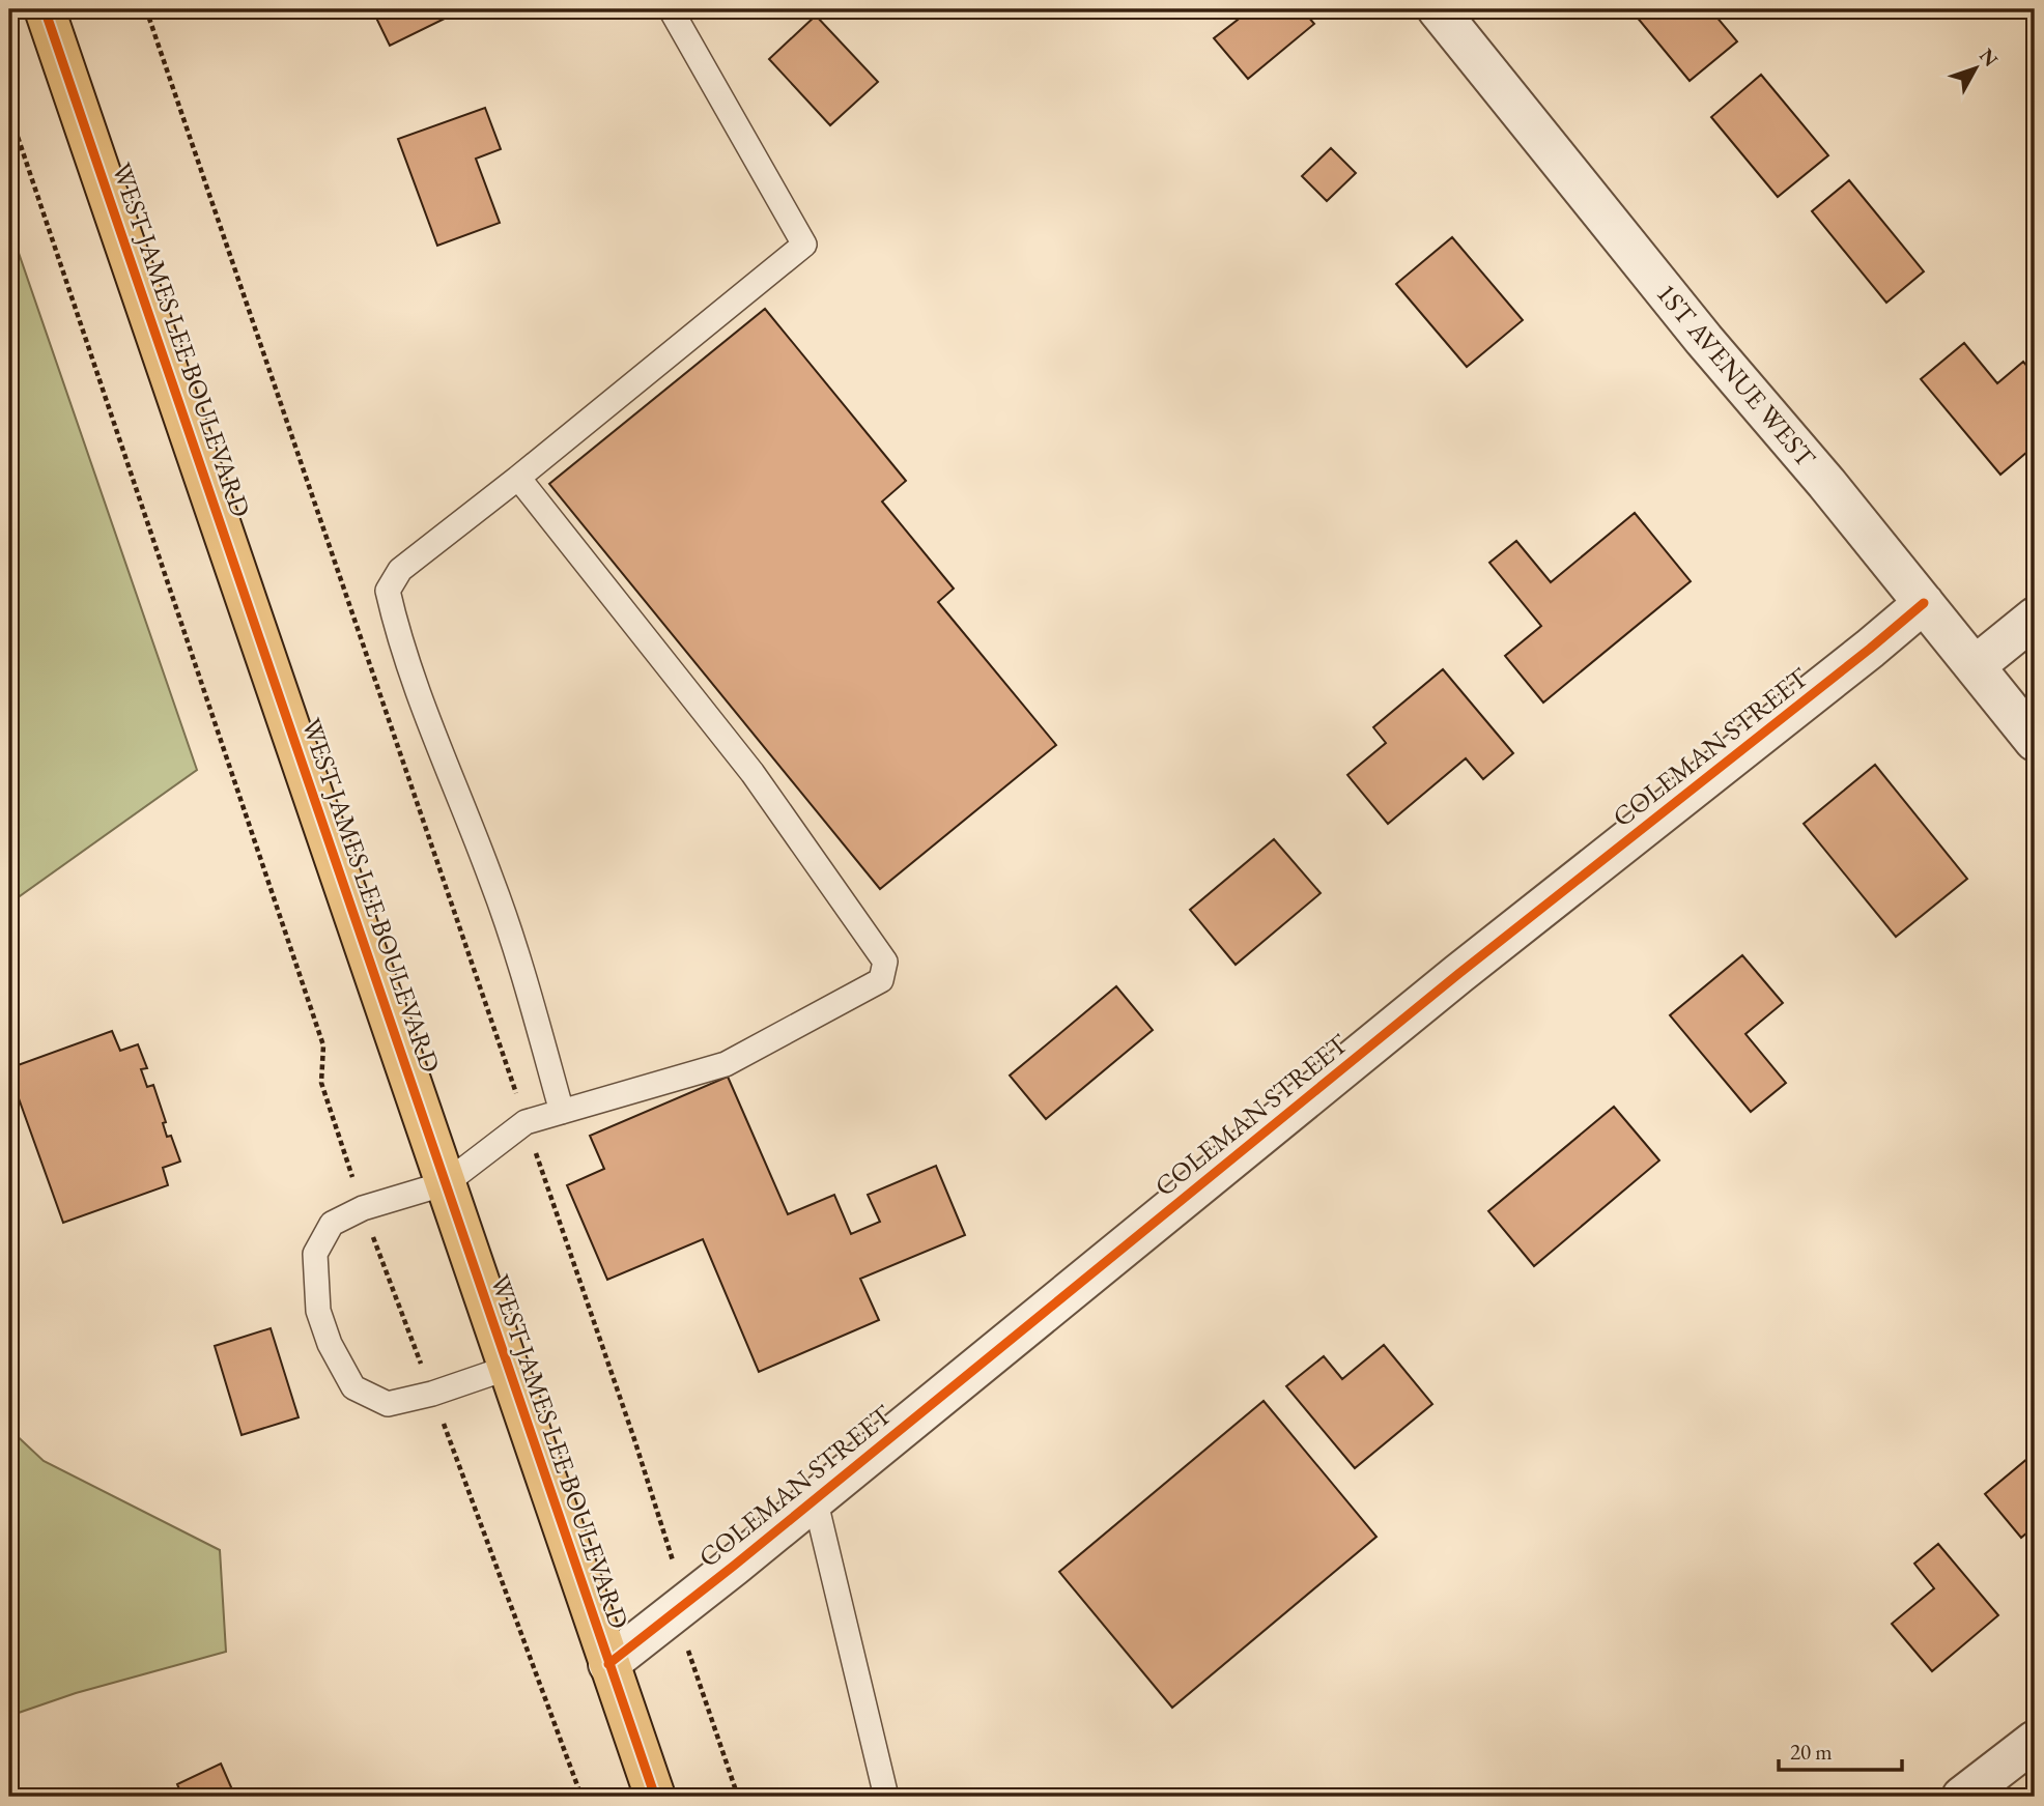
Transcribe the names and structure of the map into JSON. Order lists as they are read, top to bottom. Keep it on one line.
{"streets":{"main road":["WEST JAMES LEE BOULEVARD"],"street":["1ST AVENUE WEST","COLEMAN STREET"]},"crossings":[["WEST JAMES LEE BOULEVARD","COLEMAN STREET"],["1ST AVENUE WEST","COLEMAN STREET"]],"scale_bar":"20 m","north":"top right"}
